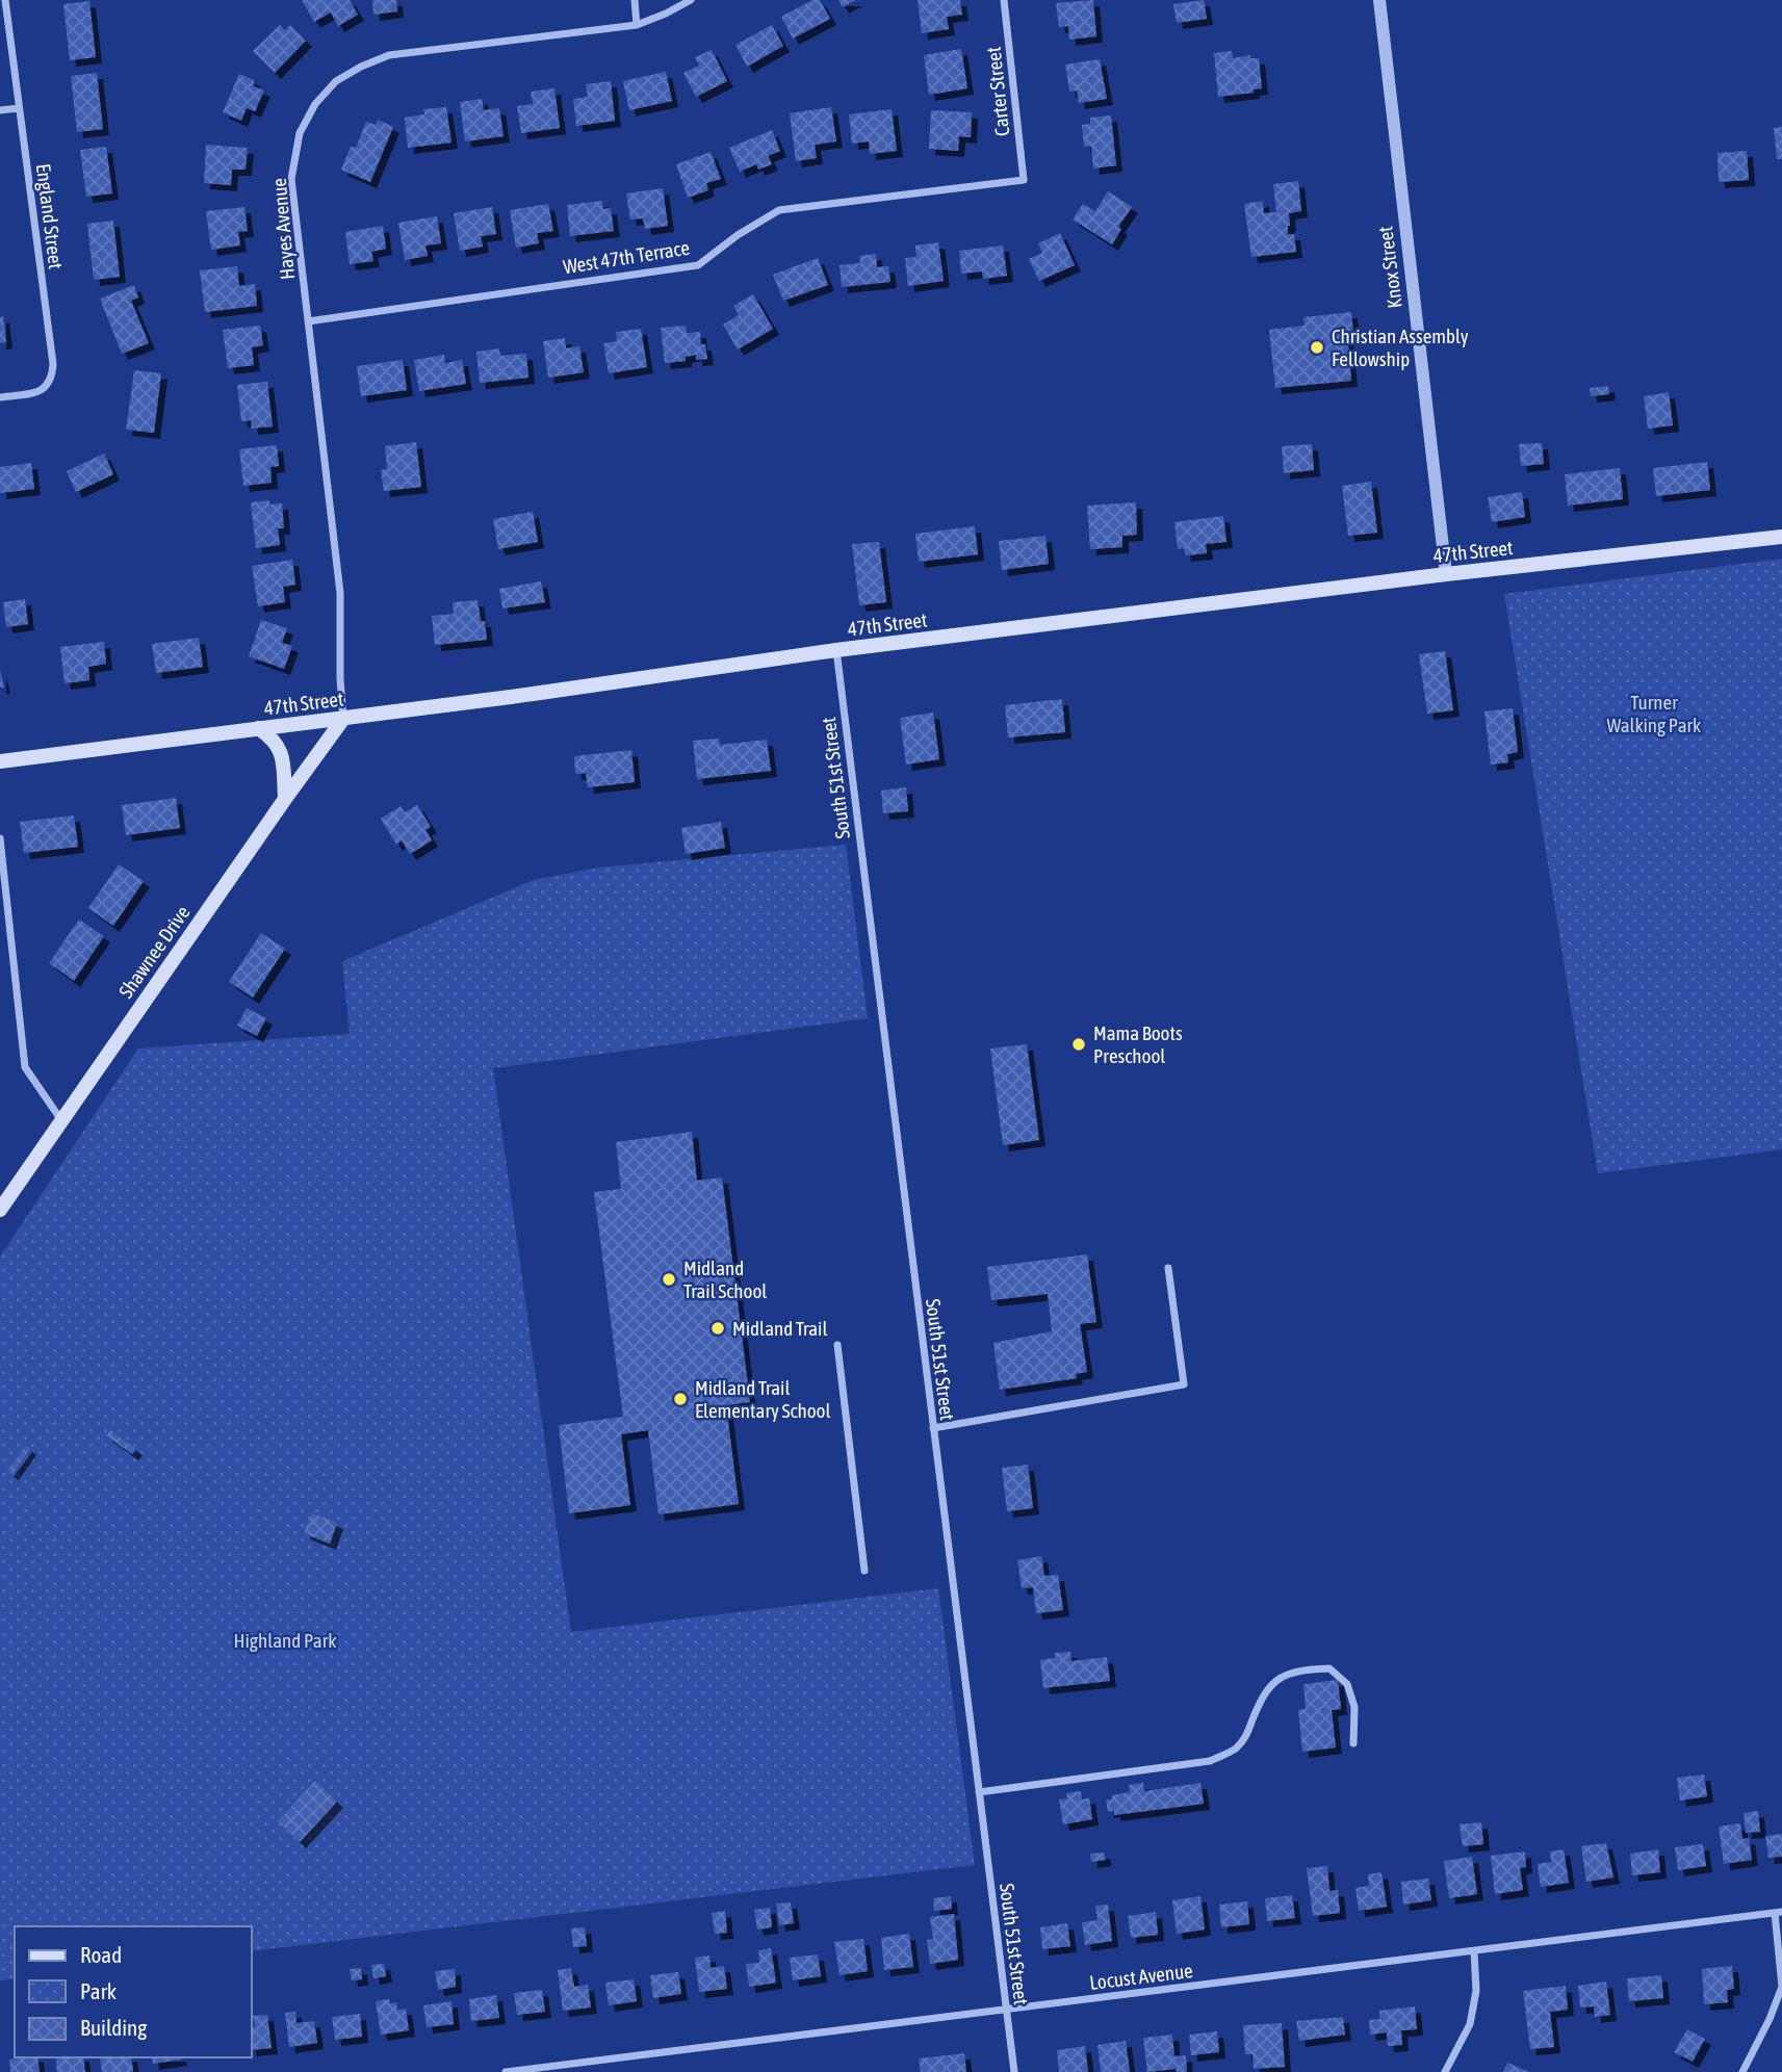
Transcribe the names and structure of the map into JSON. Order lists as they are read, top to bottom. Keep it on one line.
{"streets":{"main road":["47th Street","Shawnee Drive"],"street":["Carter Street","England Street","Hayes Avenue","West 47th Terrace","Knox Street","South 51st Street","Locust Avenue"]},"crossings":[["Carter Street","West 47th Terrace"],["Hayes Avenue","West 47th Terrace"],["Hayes Avenue","47th Street"],["Hayes Avenue","Shawnee Drive"],["Knox Street","47th Street"],["47th Street","South 51st Street"],["47th Street","Shawnee Drive"],["South 51st Street","Locust Avenue"]],"parks":["Turner Walking Park","Highland Park"],"places":["Christian Assembly Fellowship","Mama Boots Preschool","Midland Trail School","Midland Trail","Midland Trail Elementary School"],"legend":["Road","Park","Building"]}
